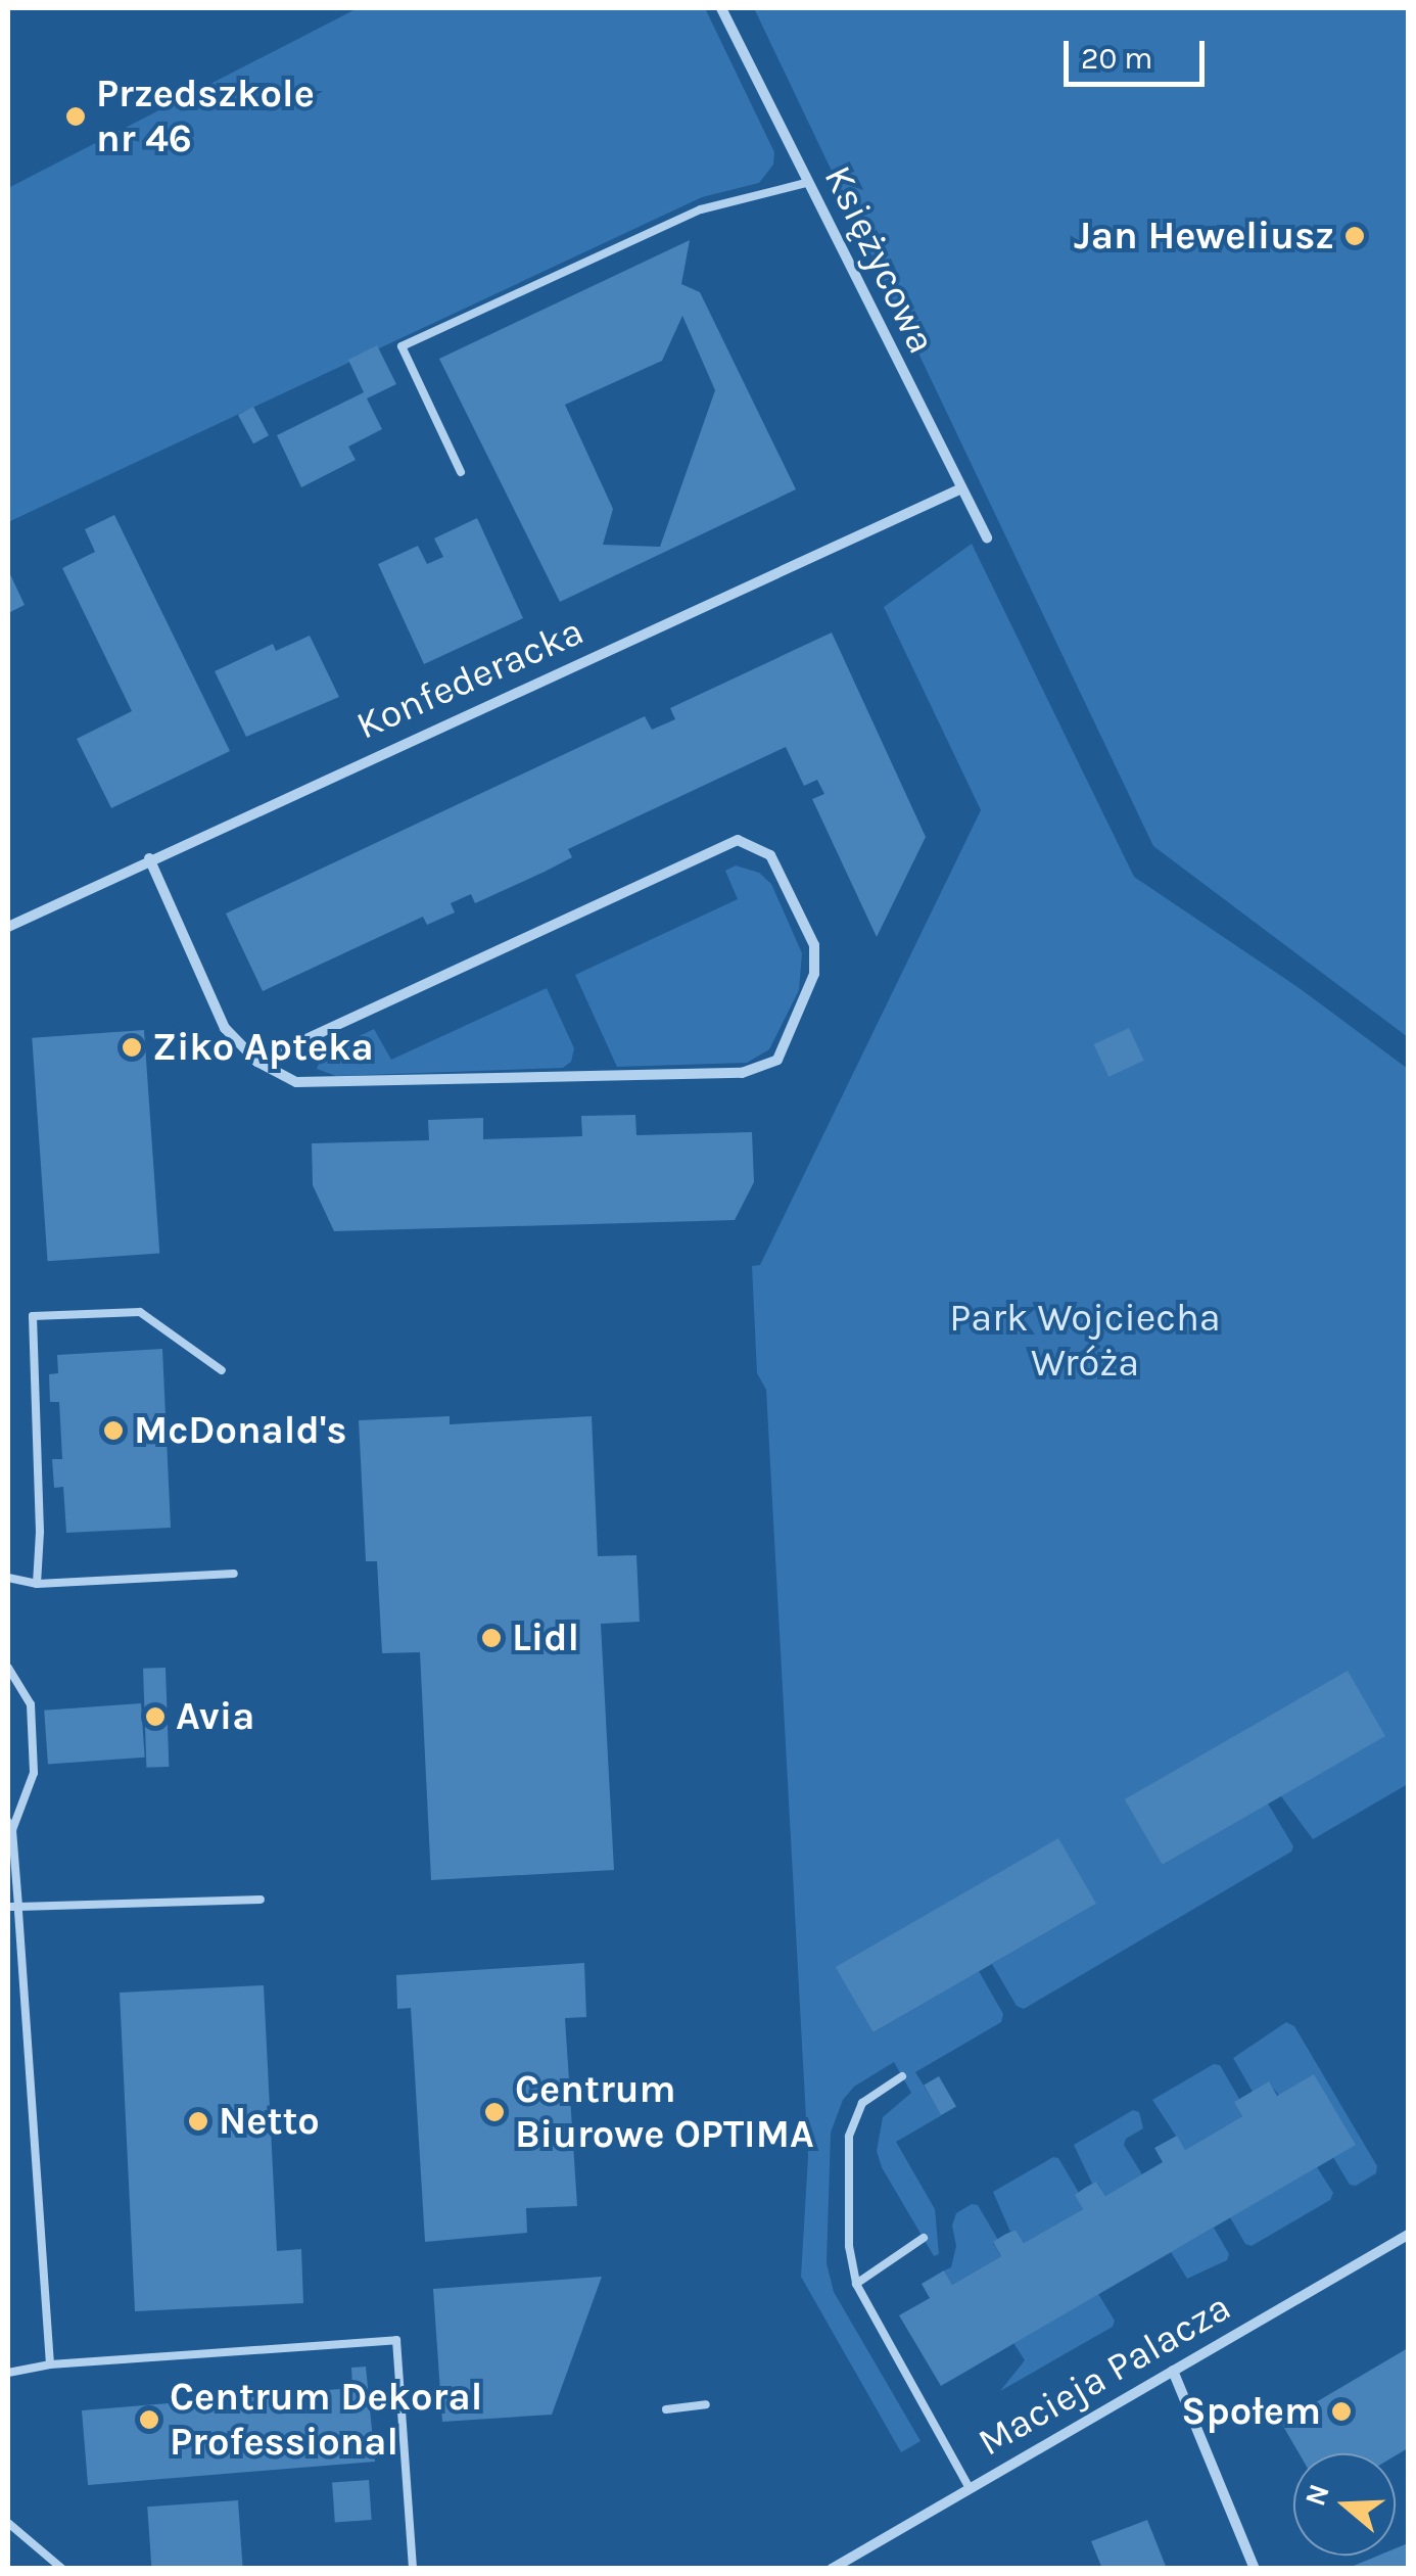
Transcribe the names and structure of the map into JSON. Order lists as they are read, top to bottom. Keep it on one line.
{"streets":{"street":["Księżycowa","Konfederacka","Macieja Palacza"]},"crossings":[["Księżycowa","Konfederacka"]],"parks":["Park Wojciecha Wróża"],"places":["Przedszkole nr 46","Jan Heweliusz","Ziko Apteka","McDonald's","Lidl","Avia","Centrum Biurowe OPTIMA","Netto","Społem","Centrum Dekoral Professional"],"scale_bar":"20 m","north":"left"}
